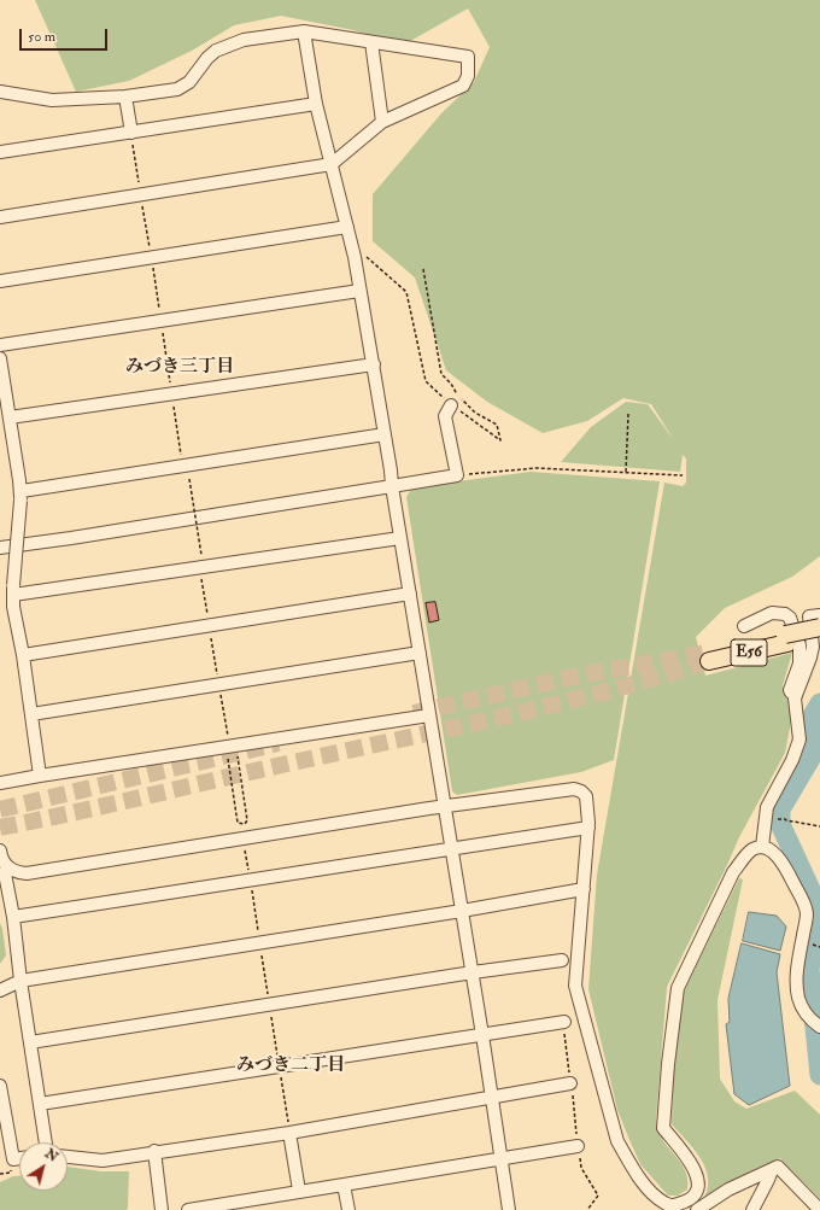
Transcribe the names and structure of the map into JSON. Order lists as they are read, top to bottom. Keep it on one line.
{"streets":{"highway":["E56"]},"districts":["みづき三丁目","みづき二丁目"],"scale_bar":"50 m","north":"top right"}
